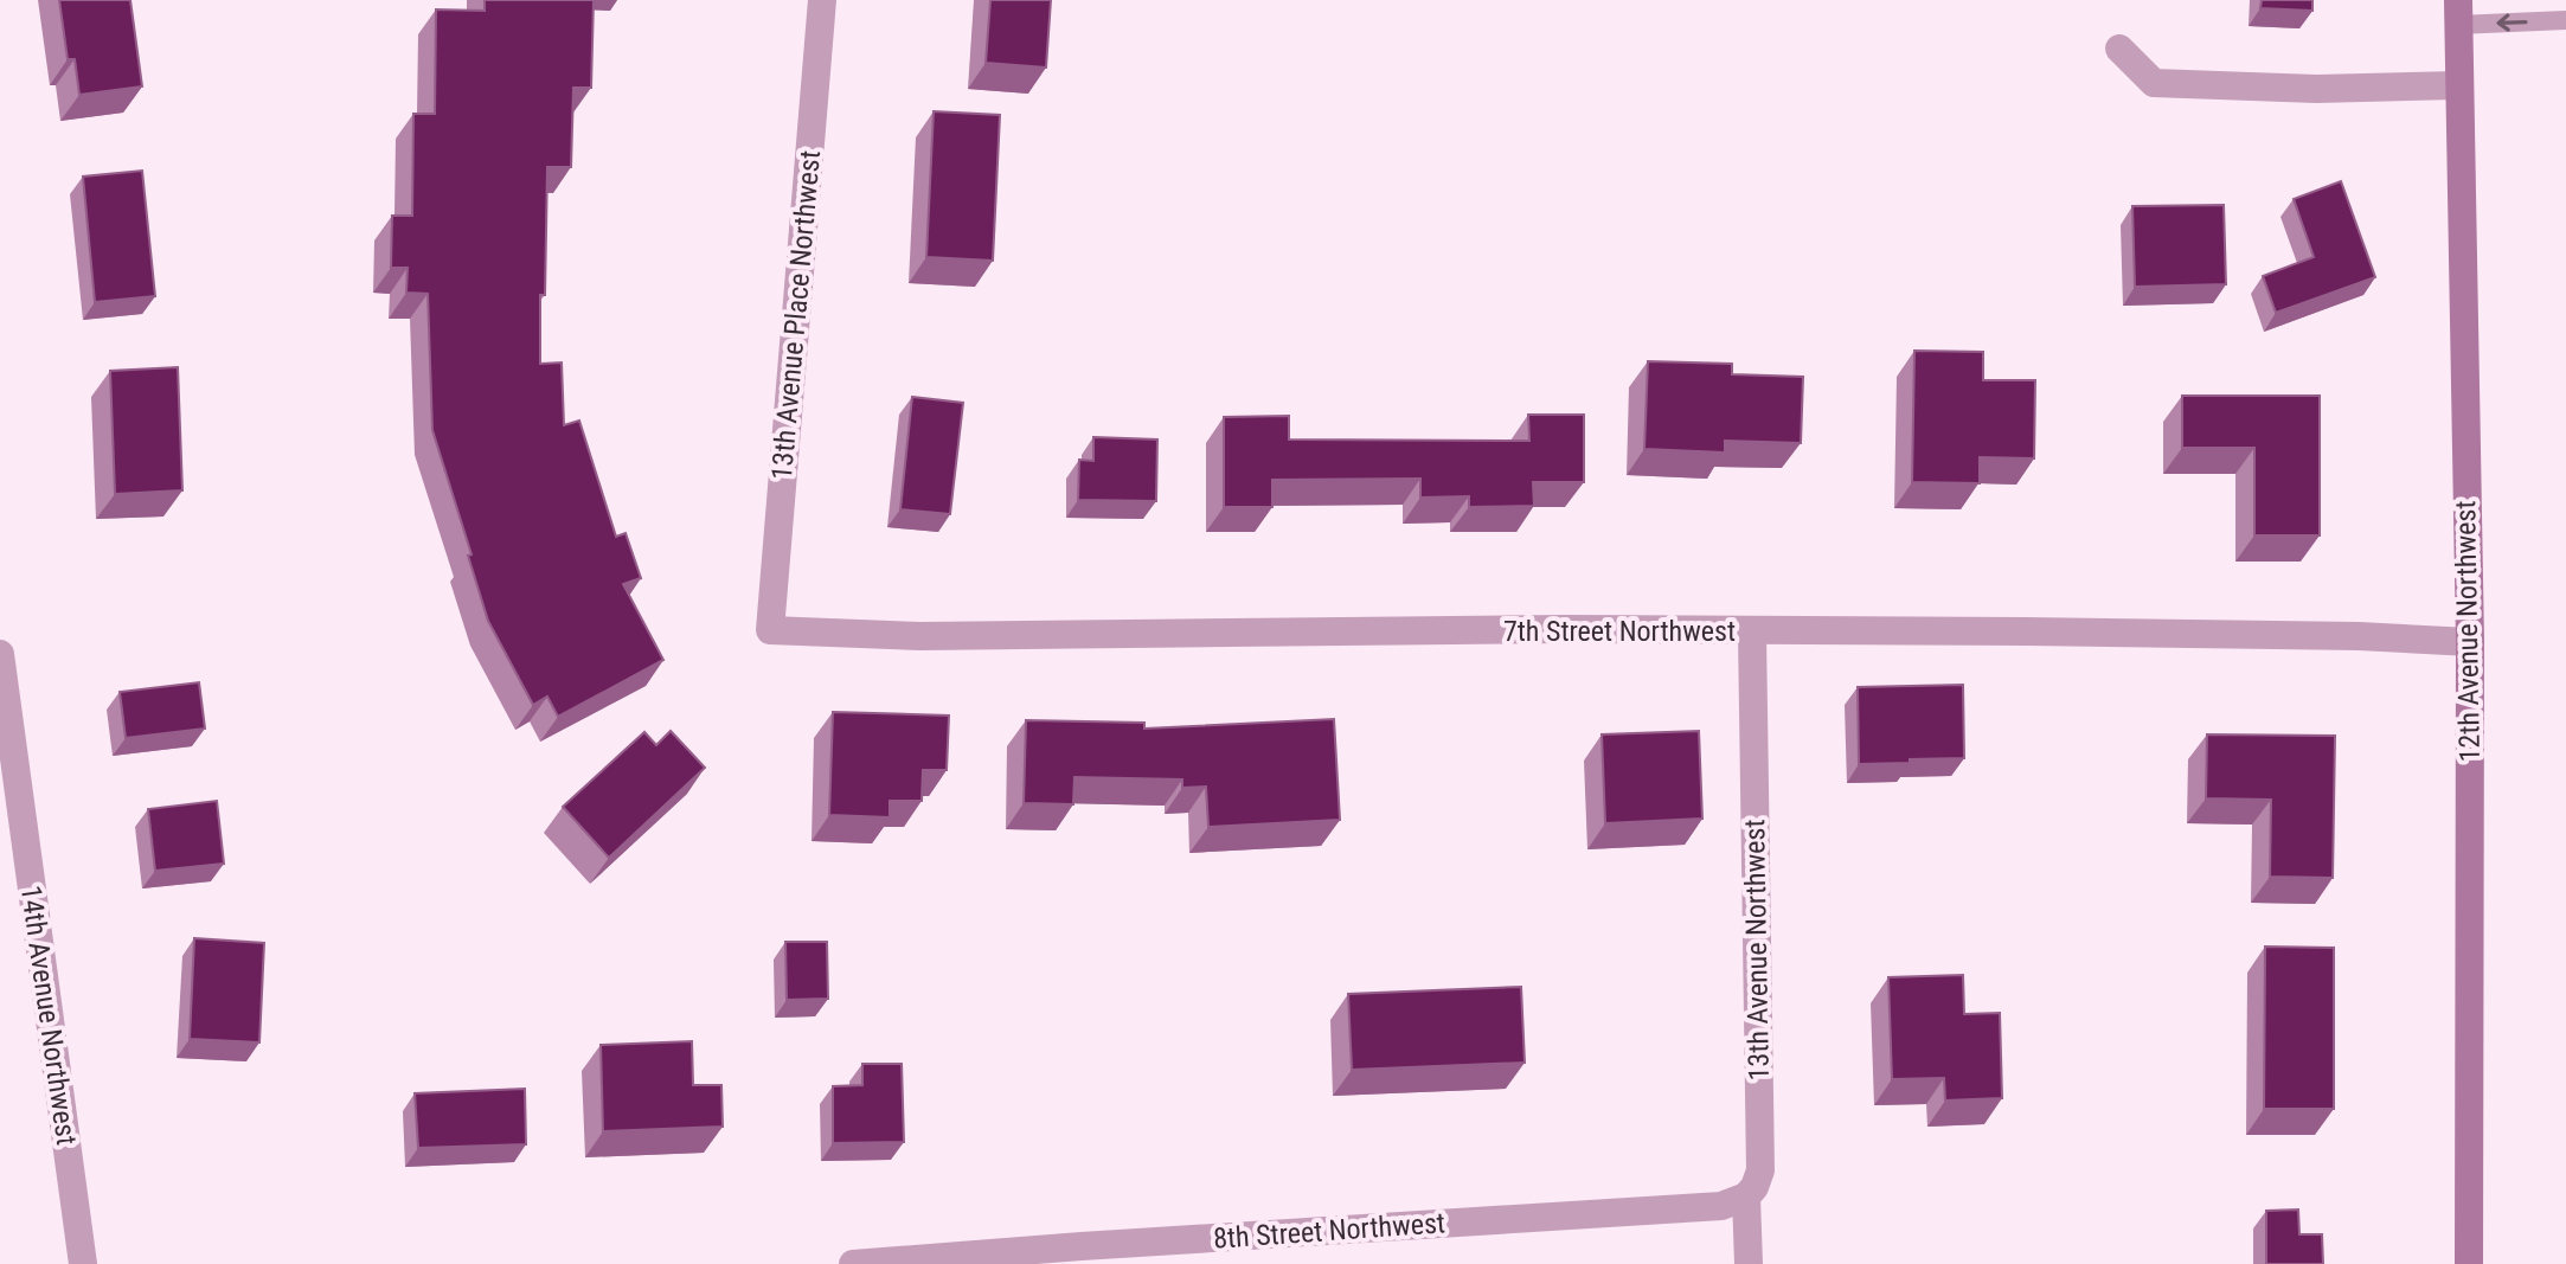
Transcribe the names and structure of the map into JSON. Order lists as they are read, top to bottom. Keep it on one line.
{"streets":{"main road":["12th Avenue Northwest"],"street":["13th Avenue Place Northwest","7th Street Northwest","13th Avenue Northwest","14th Avenue Northwest","8th Street Northwest"]},"crossings":[["13th Avenue Place Northwest","7th Street Northwest"],["7th Street Northwest","12th Avenue Northwest"],["7th Street Northwest","13th Avenue Northwest"],["13th Avenue Northwest","8th Street Northwest"]]}
